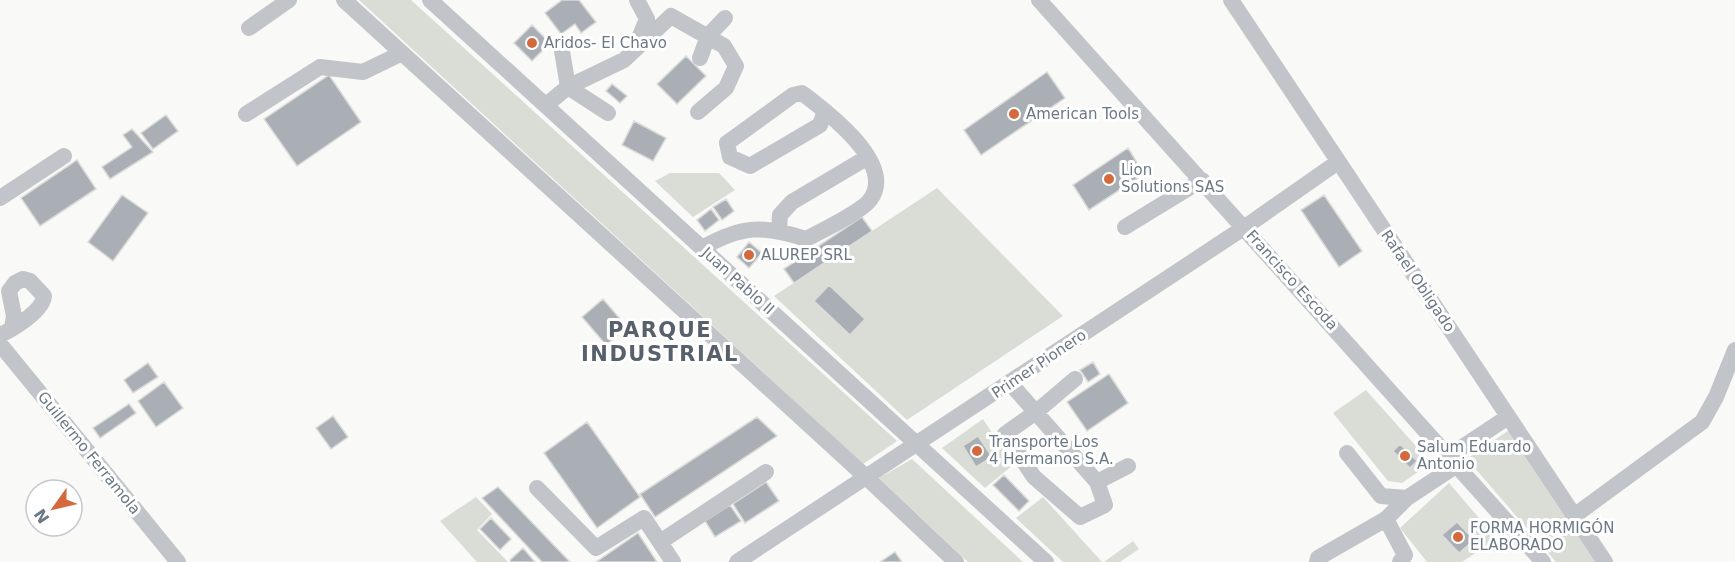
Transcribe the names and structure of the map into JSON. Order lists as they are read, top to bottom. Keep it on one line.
{"streets":{"street":["Francisco Escoda","Juan Pablo II","Rafael Obligado","Primer Pionero","Guillermo Ferramola"]},"crossings":[["Francisco Escoda","Primer Pionero"],["Juan Pablo II","Primer Pionero"],["Rafael Obligado","Primer Pionero"]],"districts":["PARQUE INDUSTRIAL"],"places":["Aridos- El Chavo","American Tools","Lion Solutions SAS","ALUREP SRL","Transporte Los 4 Hermanos S.A.","Salum Eduardo Antonio","FORMA HORMIGÓN ELABORADO"],"north":"bottom left"}
